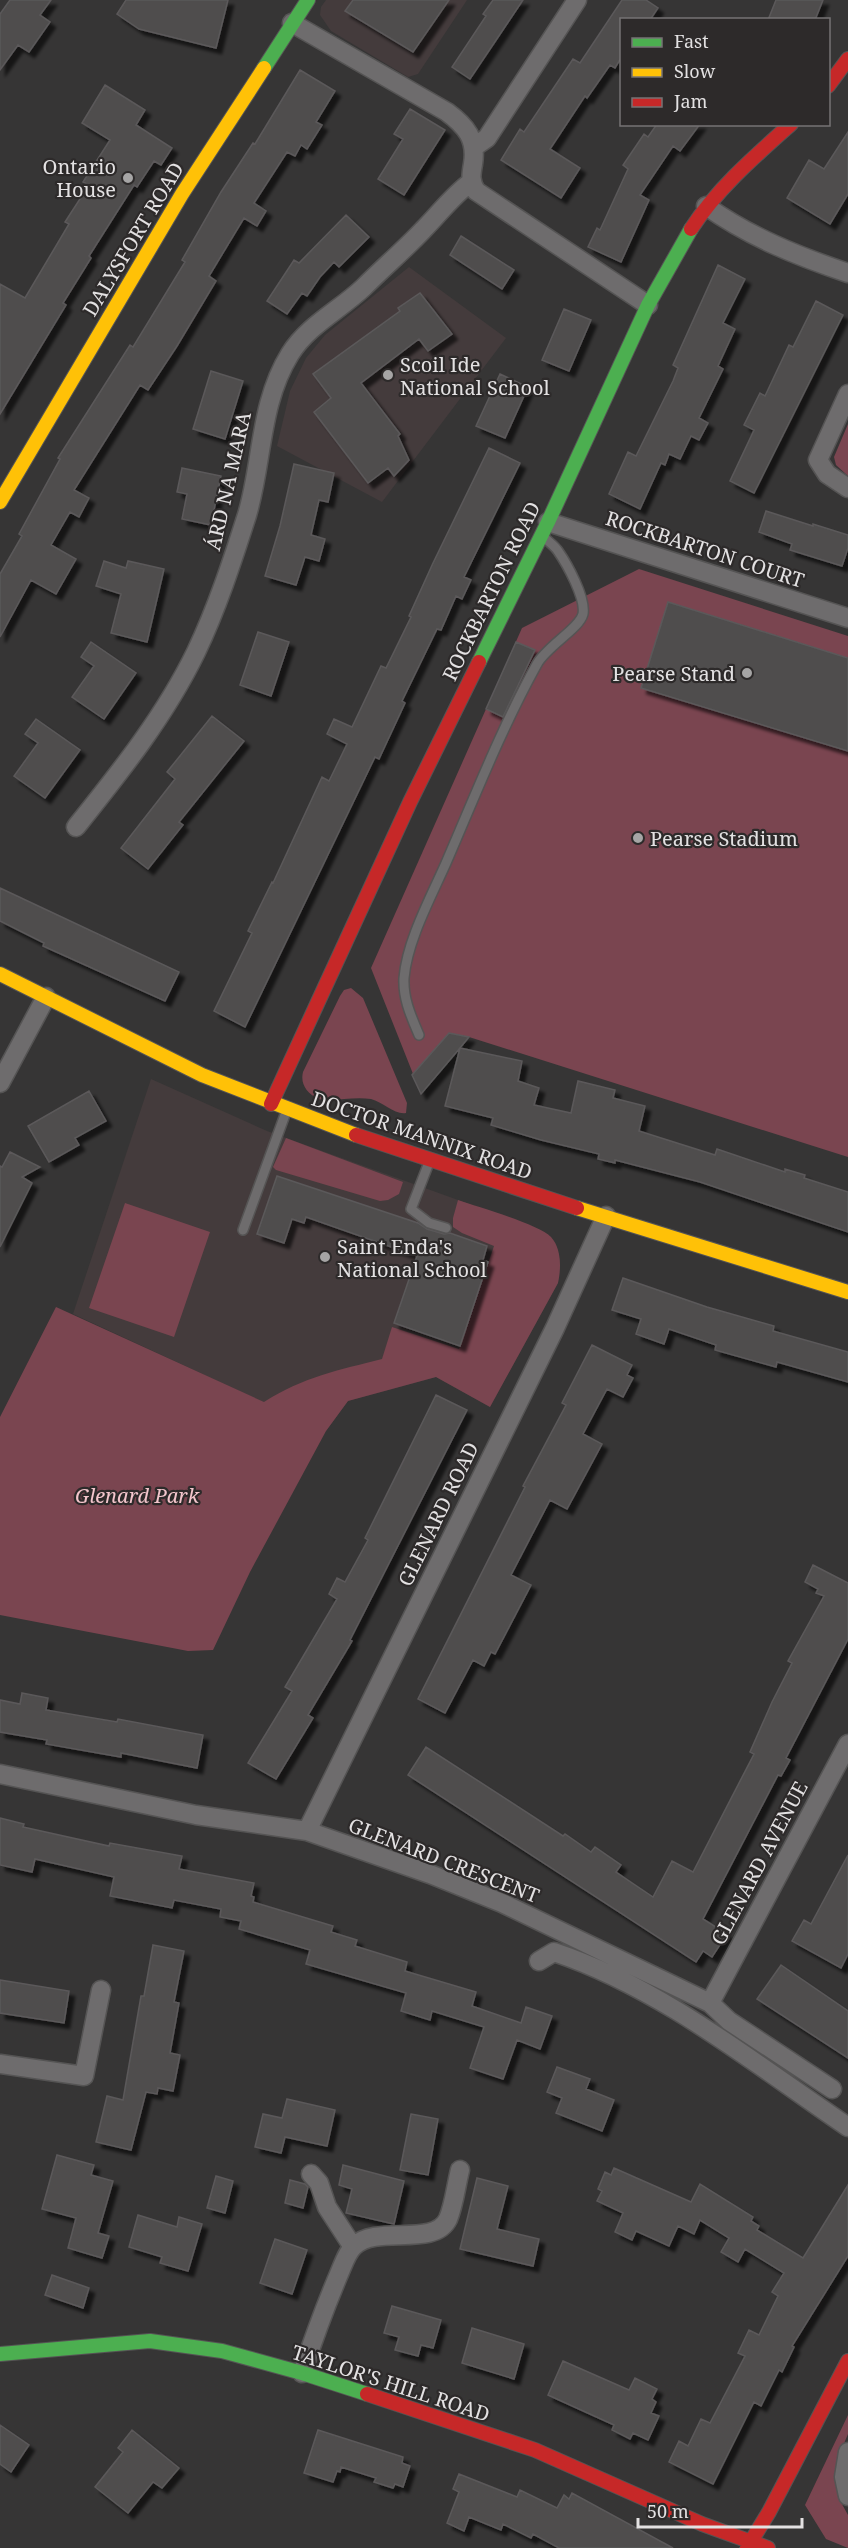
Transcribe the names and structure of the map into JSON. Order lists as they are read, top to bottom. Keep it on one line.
{"streets":{"street":["DALYSFORT ROAD","ÁRD NA MARA","ROCKBARTON COURT","ROCKBARTON ROAD","DOCTOR MANNIX ROAD","GLENARD ROAD","GLENARD CRESCENT","GLENARD AVENUE","TAYLOR'S HILL ROAD"]},"crossings":[["ROCKBARTON COURT","ROCKBARTON ROAD"],["ROCKBARTON ROAD","DOCTOR MANNIX ROAD"],["DOCTOR MANNIX ROAD","GLENARD ROAD"],["GLENARD ROAD","GLENARD CRESCENT"],["GLENARD CRESCENT","GLENARD AVENUE"]],"parks":["Glenard Park"],"places":["Ontario House","Scoil Ide National School","Pearse Stand","Pearse Stadium","Saint Enda's National School"],"legend":["Fast","Slow","Jam"],"scale_bar":"50 m"}
